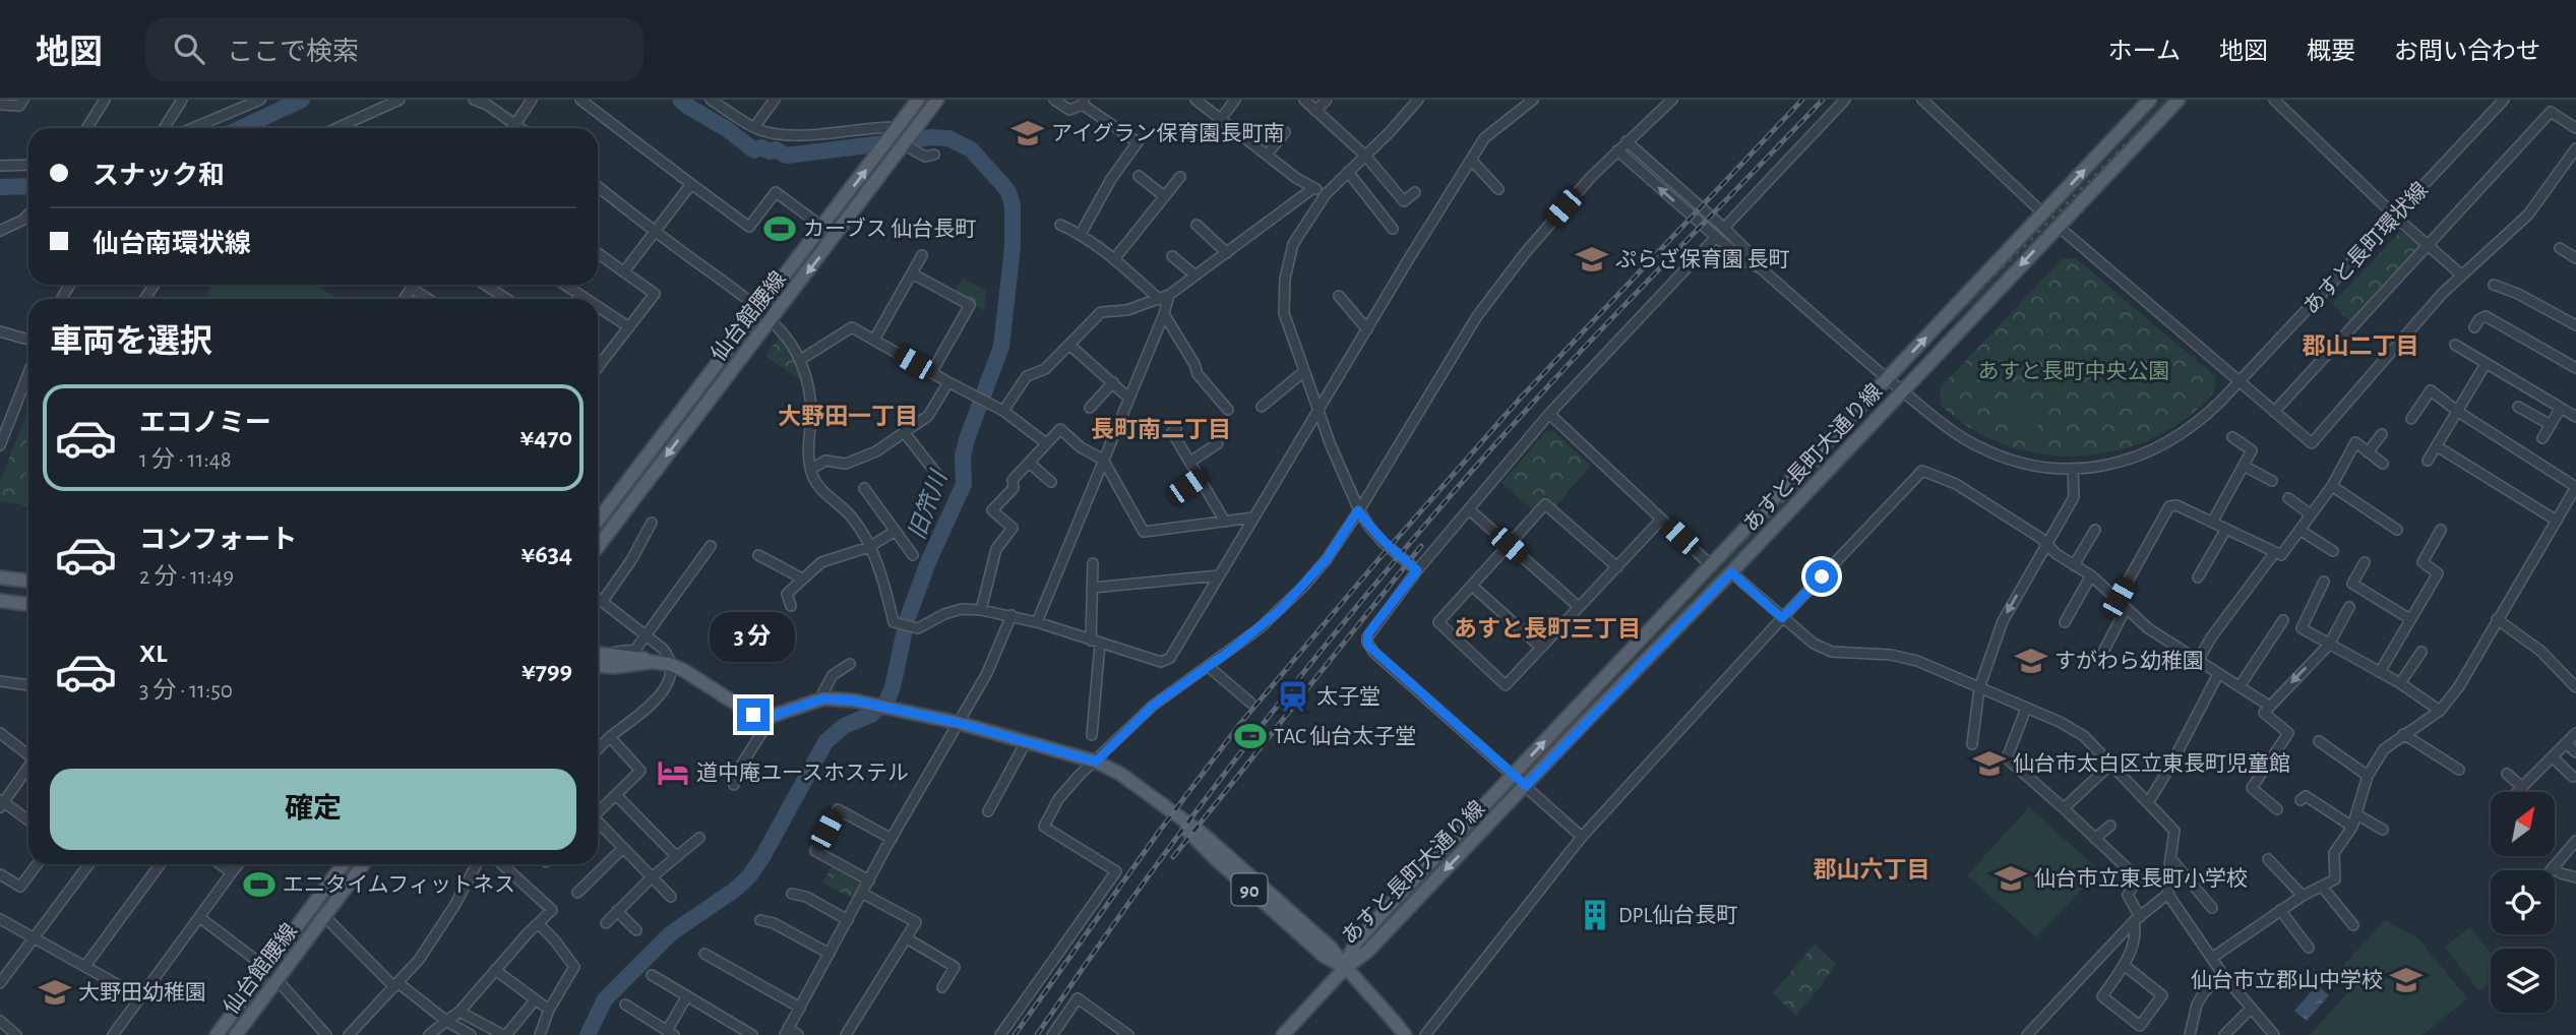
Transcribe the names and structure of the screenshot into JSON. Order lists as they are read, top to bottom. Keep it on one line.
{"streets":{"main road":["仙台館腰線","あすと長町大通り線","90"],"street":["あすと長町環状線"]},"crossings":[["あすと長町環状線","あすと長町大通り線"],["あすと長町大通り線","90"]],"districts":["郡山二丁目","大野田一丁目","長町南二丁目","あすと長町三丁目","郡山六丁目"],"water":["旧笊川"],"parks":["あすと長町中央公園"],"places":{"school or university":["アイグラン保育園長町南","ぷらざ保育園 長町","すがわら幼稚園","仙台市太白区立東長町児童館","仙台市立東長町小学校","仙台市立郡山中学校","大野田幼稚園"],"sports":["カーブス 仙台長町","TAC 仙台太子堂","エニタイムフィットネス"],"station":["太子堂"],"hotel":["道中庵ユースホステル"],"building":["DPL仙台長町"]},"north":"top right","page":{"header":"地図","search":"ここで検索","nav":["ホーム","地図","概要","お問い合わせ"],"banner":["スナック和","仙台南環状線"],"heading":"車両を選択","list":[{"name":"エコノミー","note":"1 分 · 11:48","value":"¥470"},{"name":"コンフォート","note":"2 分 · 11:49","value":"¥634"},{"name":"XL","note":"3 分 · 11:50","value":"¥799"}],"bubble":"3 分","buttons":"確定"}}
